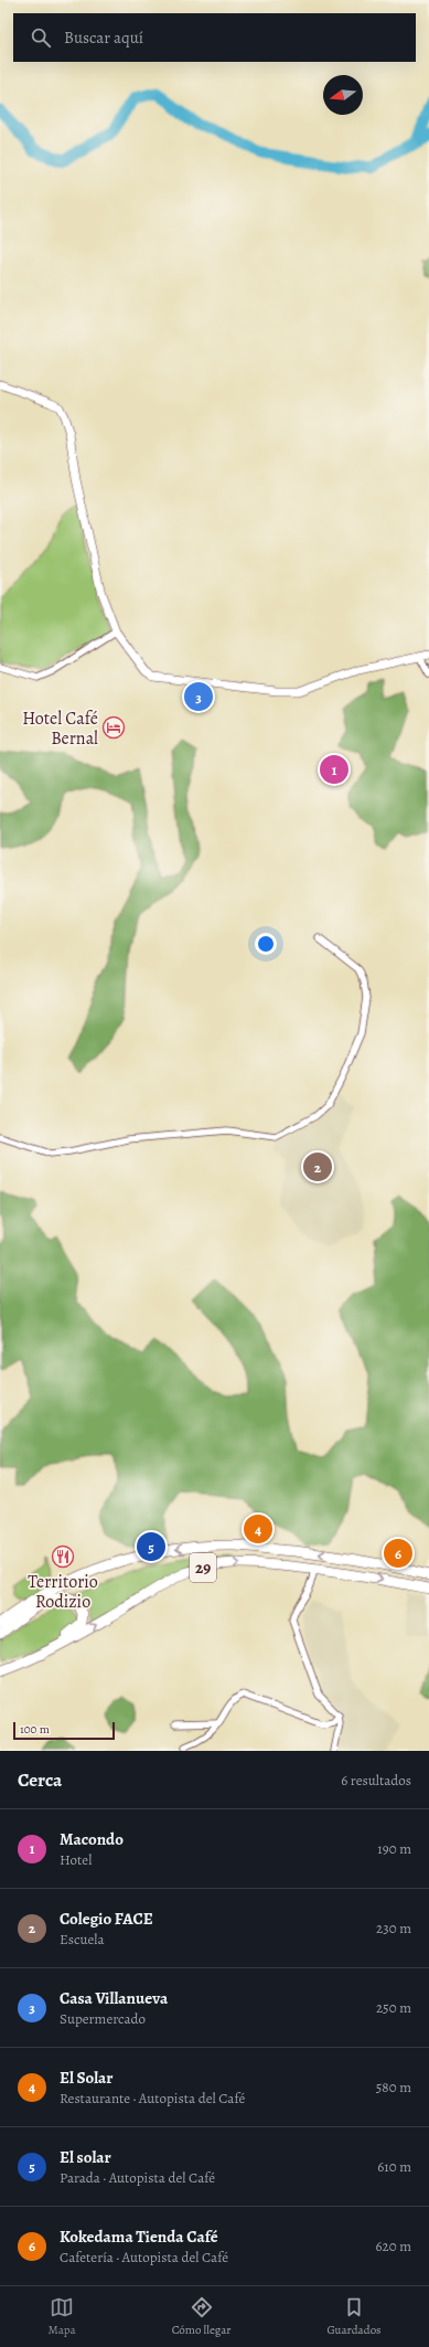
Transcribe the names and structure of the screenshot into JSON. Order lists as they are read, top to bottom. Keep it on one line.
{"streets":{"highway":["29"]},"places":{"hotel":["Hotel Café Bernal"],"restaurant":["Territorio Rodizio"]},"scale_bar":"100 m","north":"left","page":{"search":"Buscar aquí","pins":["3","1","2","4","5","6"],"scale":"100 m","heading":["Cerca","6 resultados"],"list":[{"mark":"1","name":"Macondo","note":"Hotel","value":"190 m"},{"mark":"2","name":"Colegio FACE","note":"Escuela","value":"230 m"},{"mark":"3","name":"Casa Villanueva","note":"Supermercado","value":"250 m"},{"mark":"4","name":"El Solar","note":"Restaurante · Autopista del Café","value":"580 m"},{"mark":"5","name":"El solar","note":"Parada · Autopista del Café","value":"610 m"},{"mark":"6","name":"Kokedama Tienda Café","note":"Cafetería · Autopista del Café","value":"620 m"}],"nav":["Mapa","Cómo llegar","Guardados"]}}
